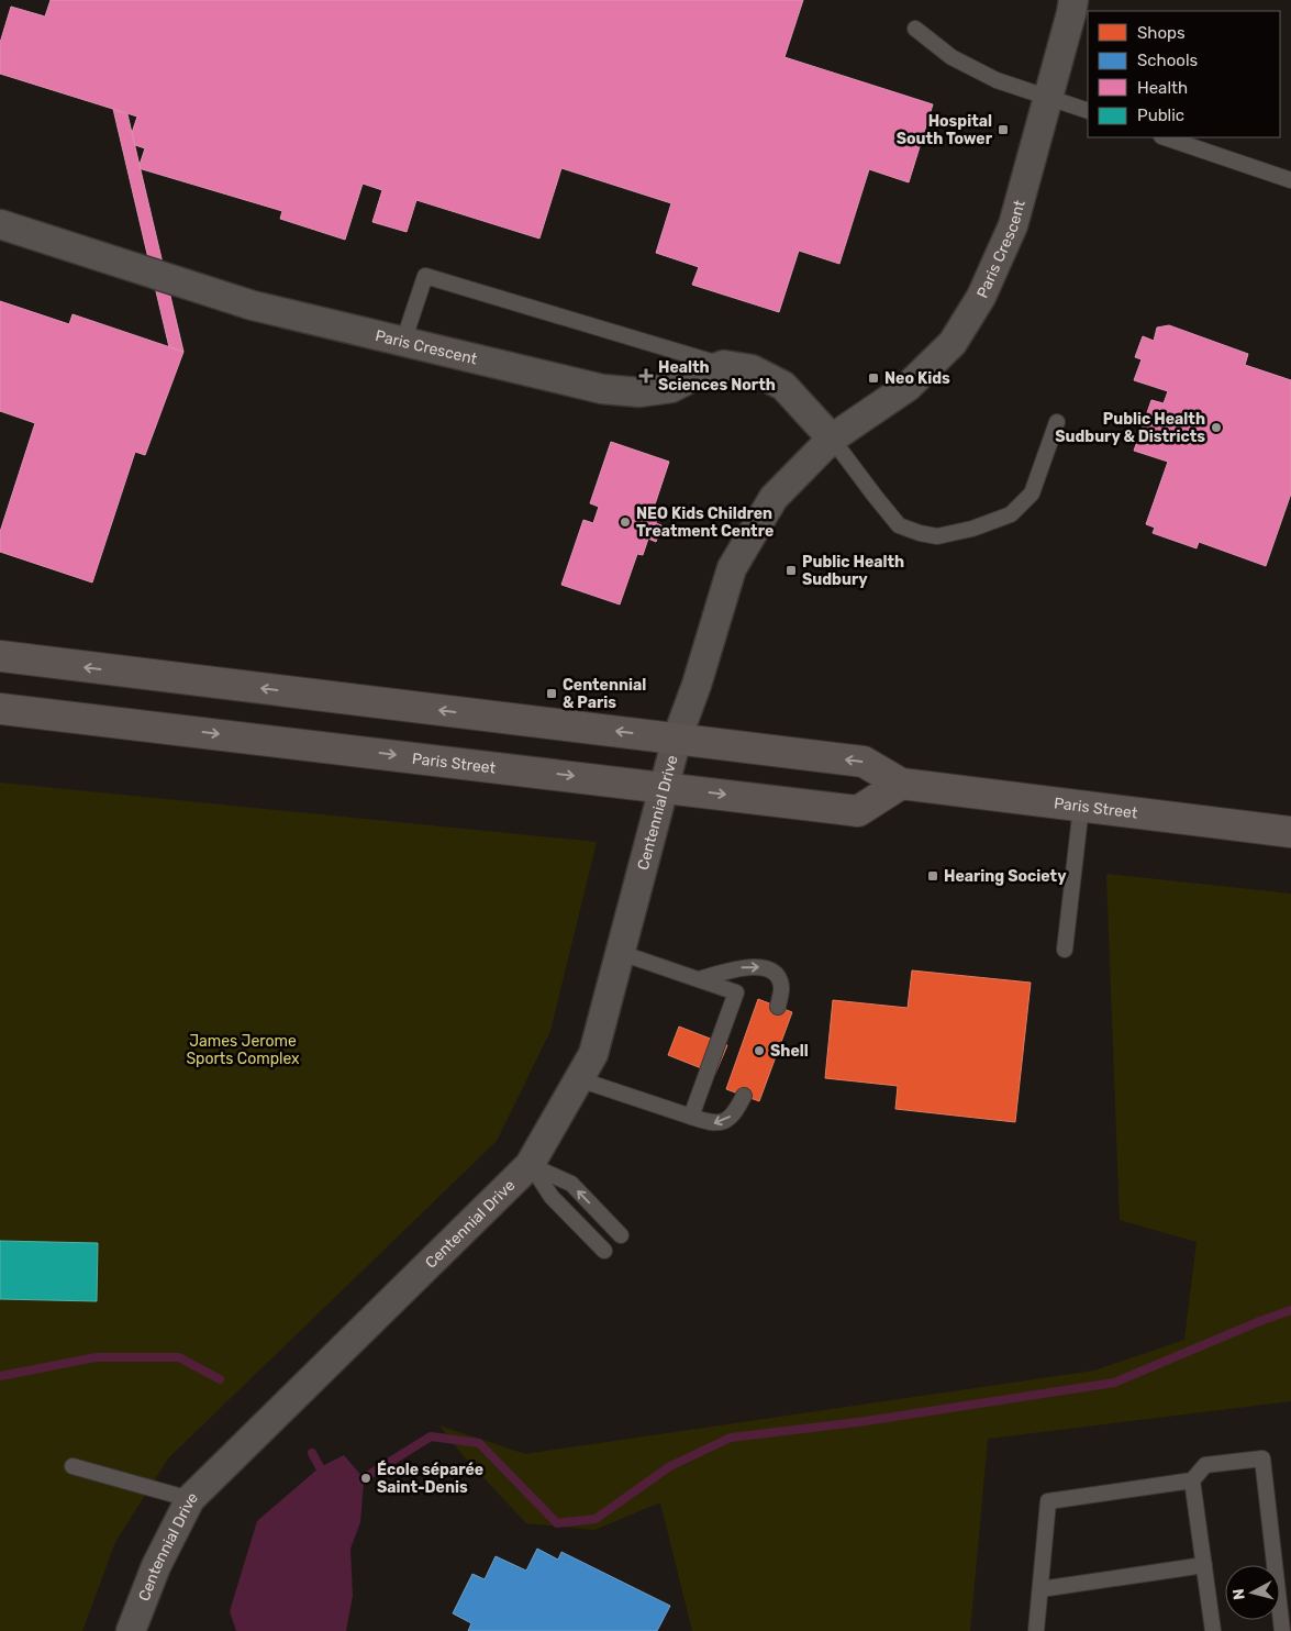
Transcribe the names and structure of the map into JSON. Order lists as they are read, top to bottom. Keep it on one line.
{"streets":{"main road":["Paris Street"],"street":["Paris Crescent","Centennial Drive"]},"crossings":[["Paris Crescent","Paris Street"],["Paris Crescent","Centennial Drive"],["Paris Street","Centennial Drive"]],"parks":["James Jerome Sports Complex"],"places":{"transit":["Hospital South Tower","Neo Kids","Public Health Sudbury","Centennial & Paris","Hearing Society"],"health":["Health Sciences North"],"other":["Public Health Sudbury & Districts","NEO Kids Children Treatment Centre","Shell","École séparée Saint-Denis"]},"legend":["Shops","Schools","Health","Public"],"north":"left"}
